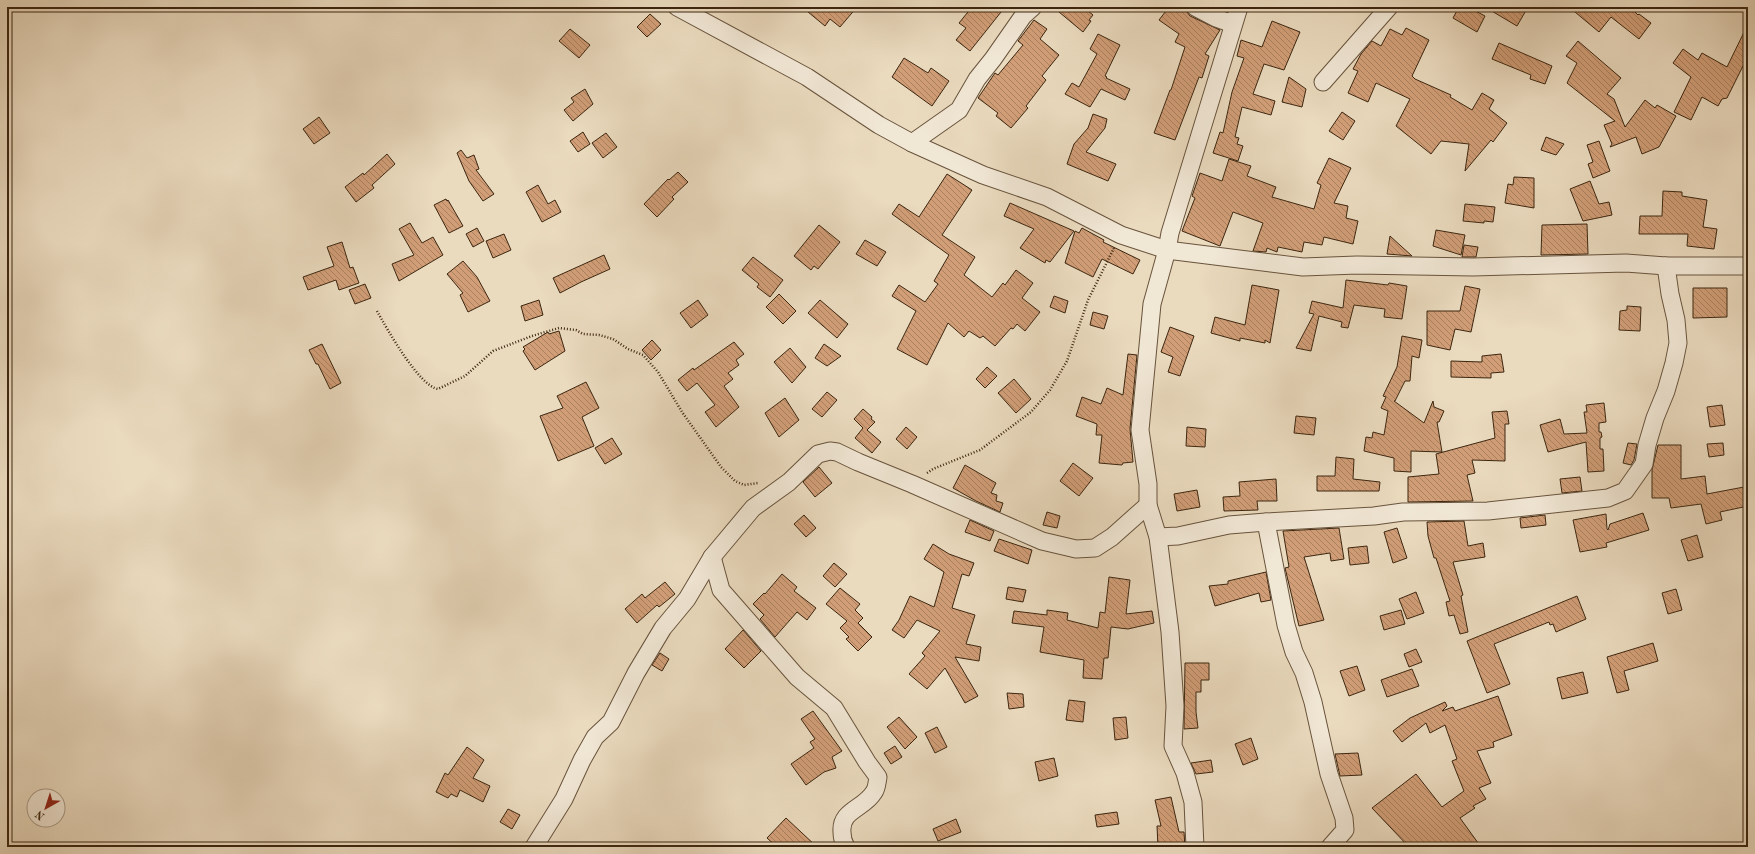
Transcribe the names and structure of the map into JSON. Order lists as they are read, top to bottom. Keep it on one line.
{"north":"bottom left"}
